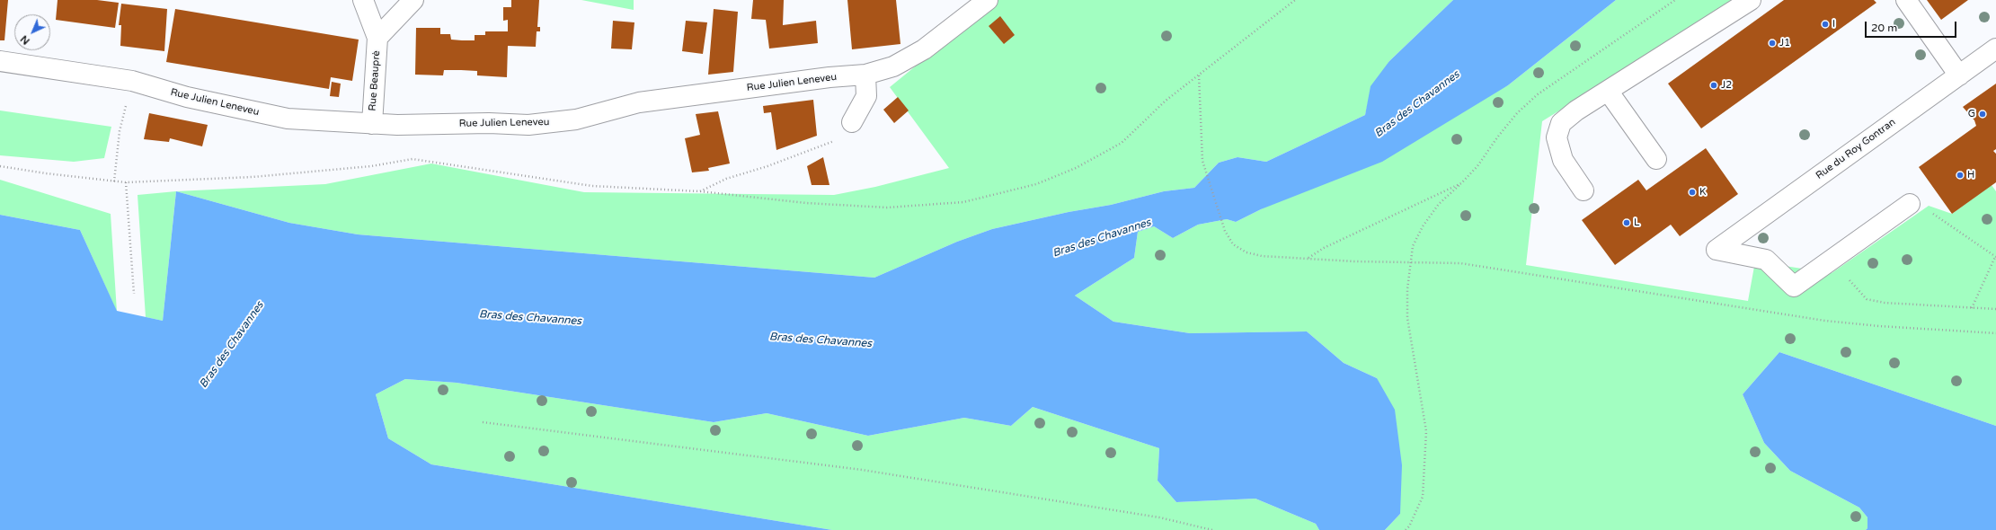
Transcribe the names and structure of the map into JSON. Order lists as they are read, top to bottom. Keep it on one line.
{"streets":{"street":["Rue Beauprè","Rue Julien Leneveu","Rue du Roy Gontran"]},"crossings":[["Rue Beauprè","Rue Julien Leneveu"]],"water":["Bras des Chavannes"],"places":["I","J1","J2","G","H","K","L"],"scale_bar":"20 m","north":"bottom left"}
